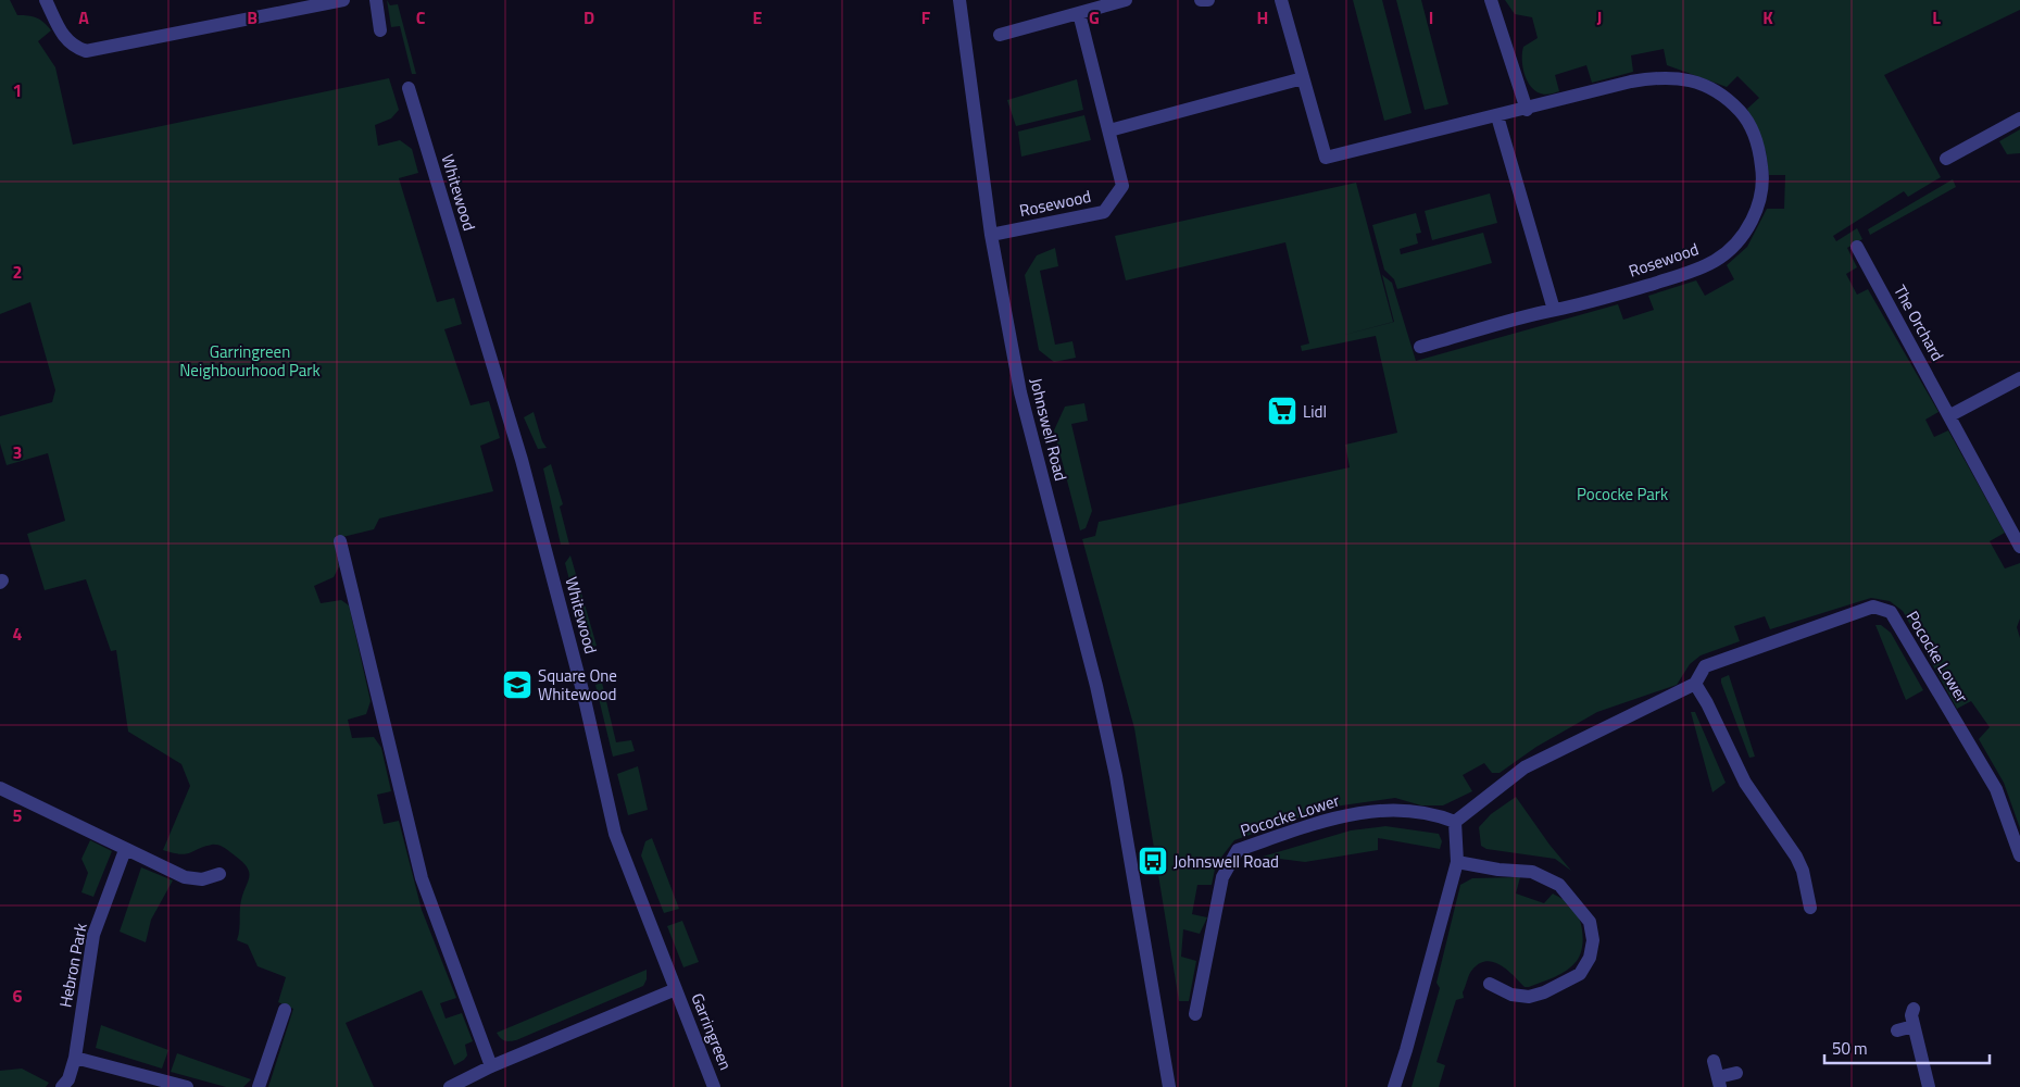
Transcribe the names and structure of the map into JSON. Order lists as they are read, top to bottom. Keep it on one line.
{"streets":{"street":["Whitewood","Rosewood","The Orchard","Johnswell Road","Pococke Lower","Hebron Park","Garringreen"]},"crossings":[["Whitewood","Garringreen"],["Rosewood","Johnswell Road"]],"parks":["Garringreen Neighbourhood Park","Pococke Park"],"places":{"supermarket":["Lidl"],"school or university":["Square One Whitewood"],"bus stop":["Johnswell Road"]},"scale_bar":"50 m","grid":{"columns":["A","B","C","D","E","F","G","H","I","J","K","L"],"rows":["1","2","3","4","5","6"]}}
